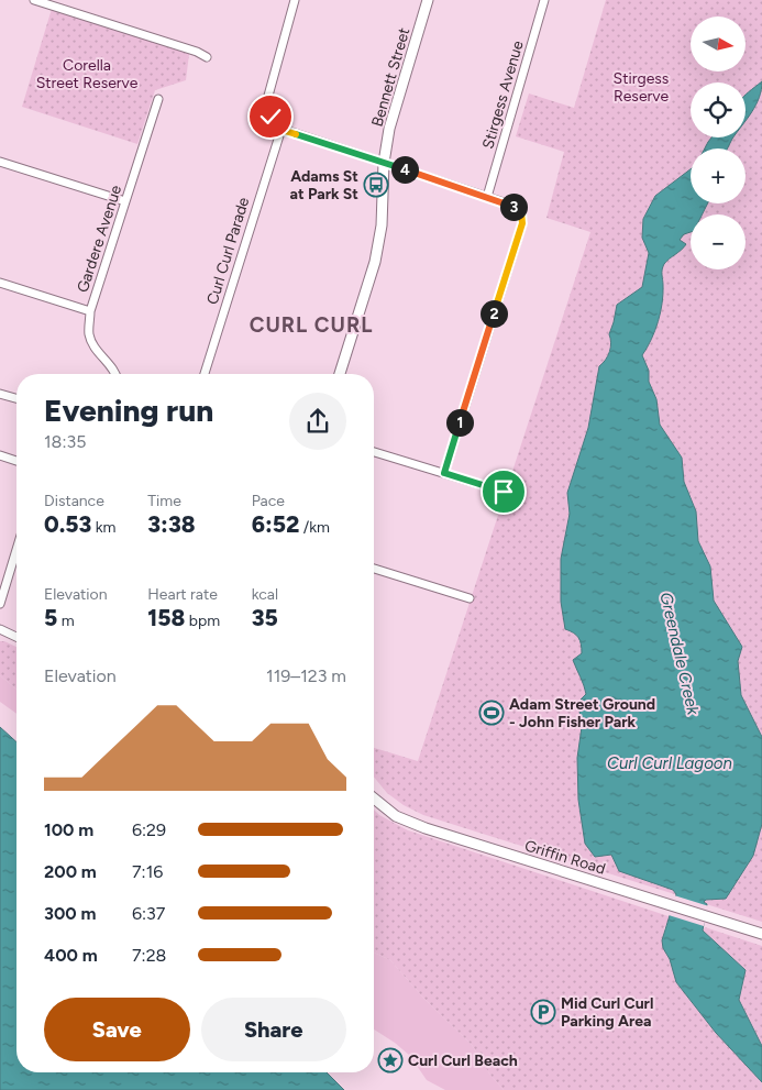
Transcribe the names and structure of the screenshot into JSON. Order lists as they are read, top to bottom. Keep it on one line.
{"streets":{"main road":["Bennett Street","Griffin Road"],"street":["Stirgess Avenue","Gardere Avenue","Curl Curl Parade"]},"districts":["CURL CURL"],"water":["Greendale Creek","Curl Curl Lagoon"],"parks":["Corella Street Reserve","Stirgess Reserve"],"places":{"bus stop":["Adams St at Park St"],"sports":["Adam Street Ground - John Fisher Park"],"parking":["Mid Curl Curl Parking Area"],"place":["Curl Curl Beach"]},"north":"right","page":{"map_buttons":["+","−"],"pins":["4","3","2","1"],"heading":["Evening run","18:35"],"stats":[["Distance","0.53 km"],["Time","3:38"],["Pace","6:52 /km"],["Elevation","5 m"],["Heart rate","158 bpm"],["kcal","35"]],"chart":["Elevation","119–123 m"],"list":[{"name":"100 m","note":"6:29"},{"name":"200 m","note":"7:16"},{"name":"300 m","note":"6:37"},{"name":"400 m","note":"7:28"}],"buttons":["Save","Share"]}}
